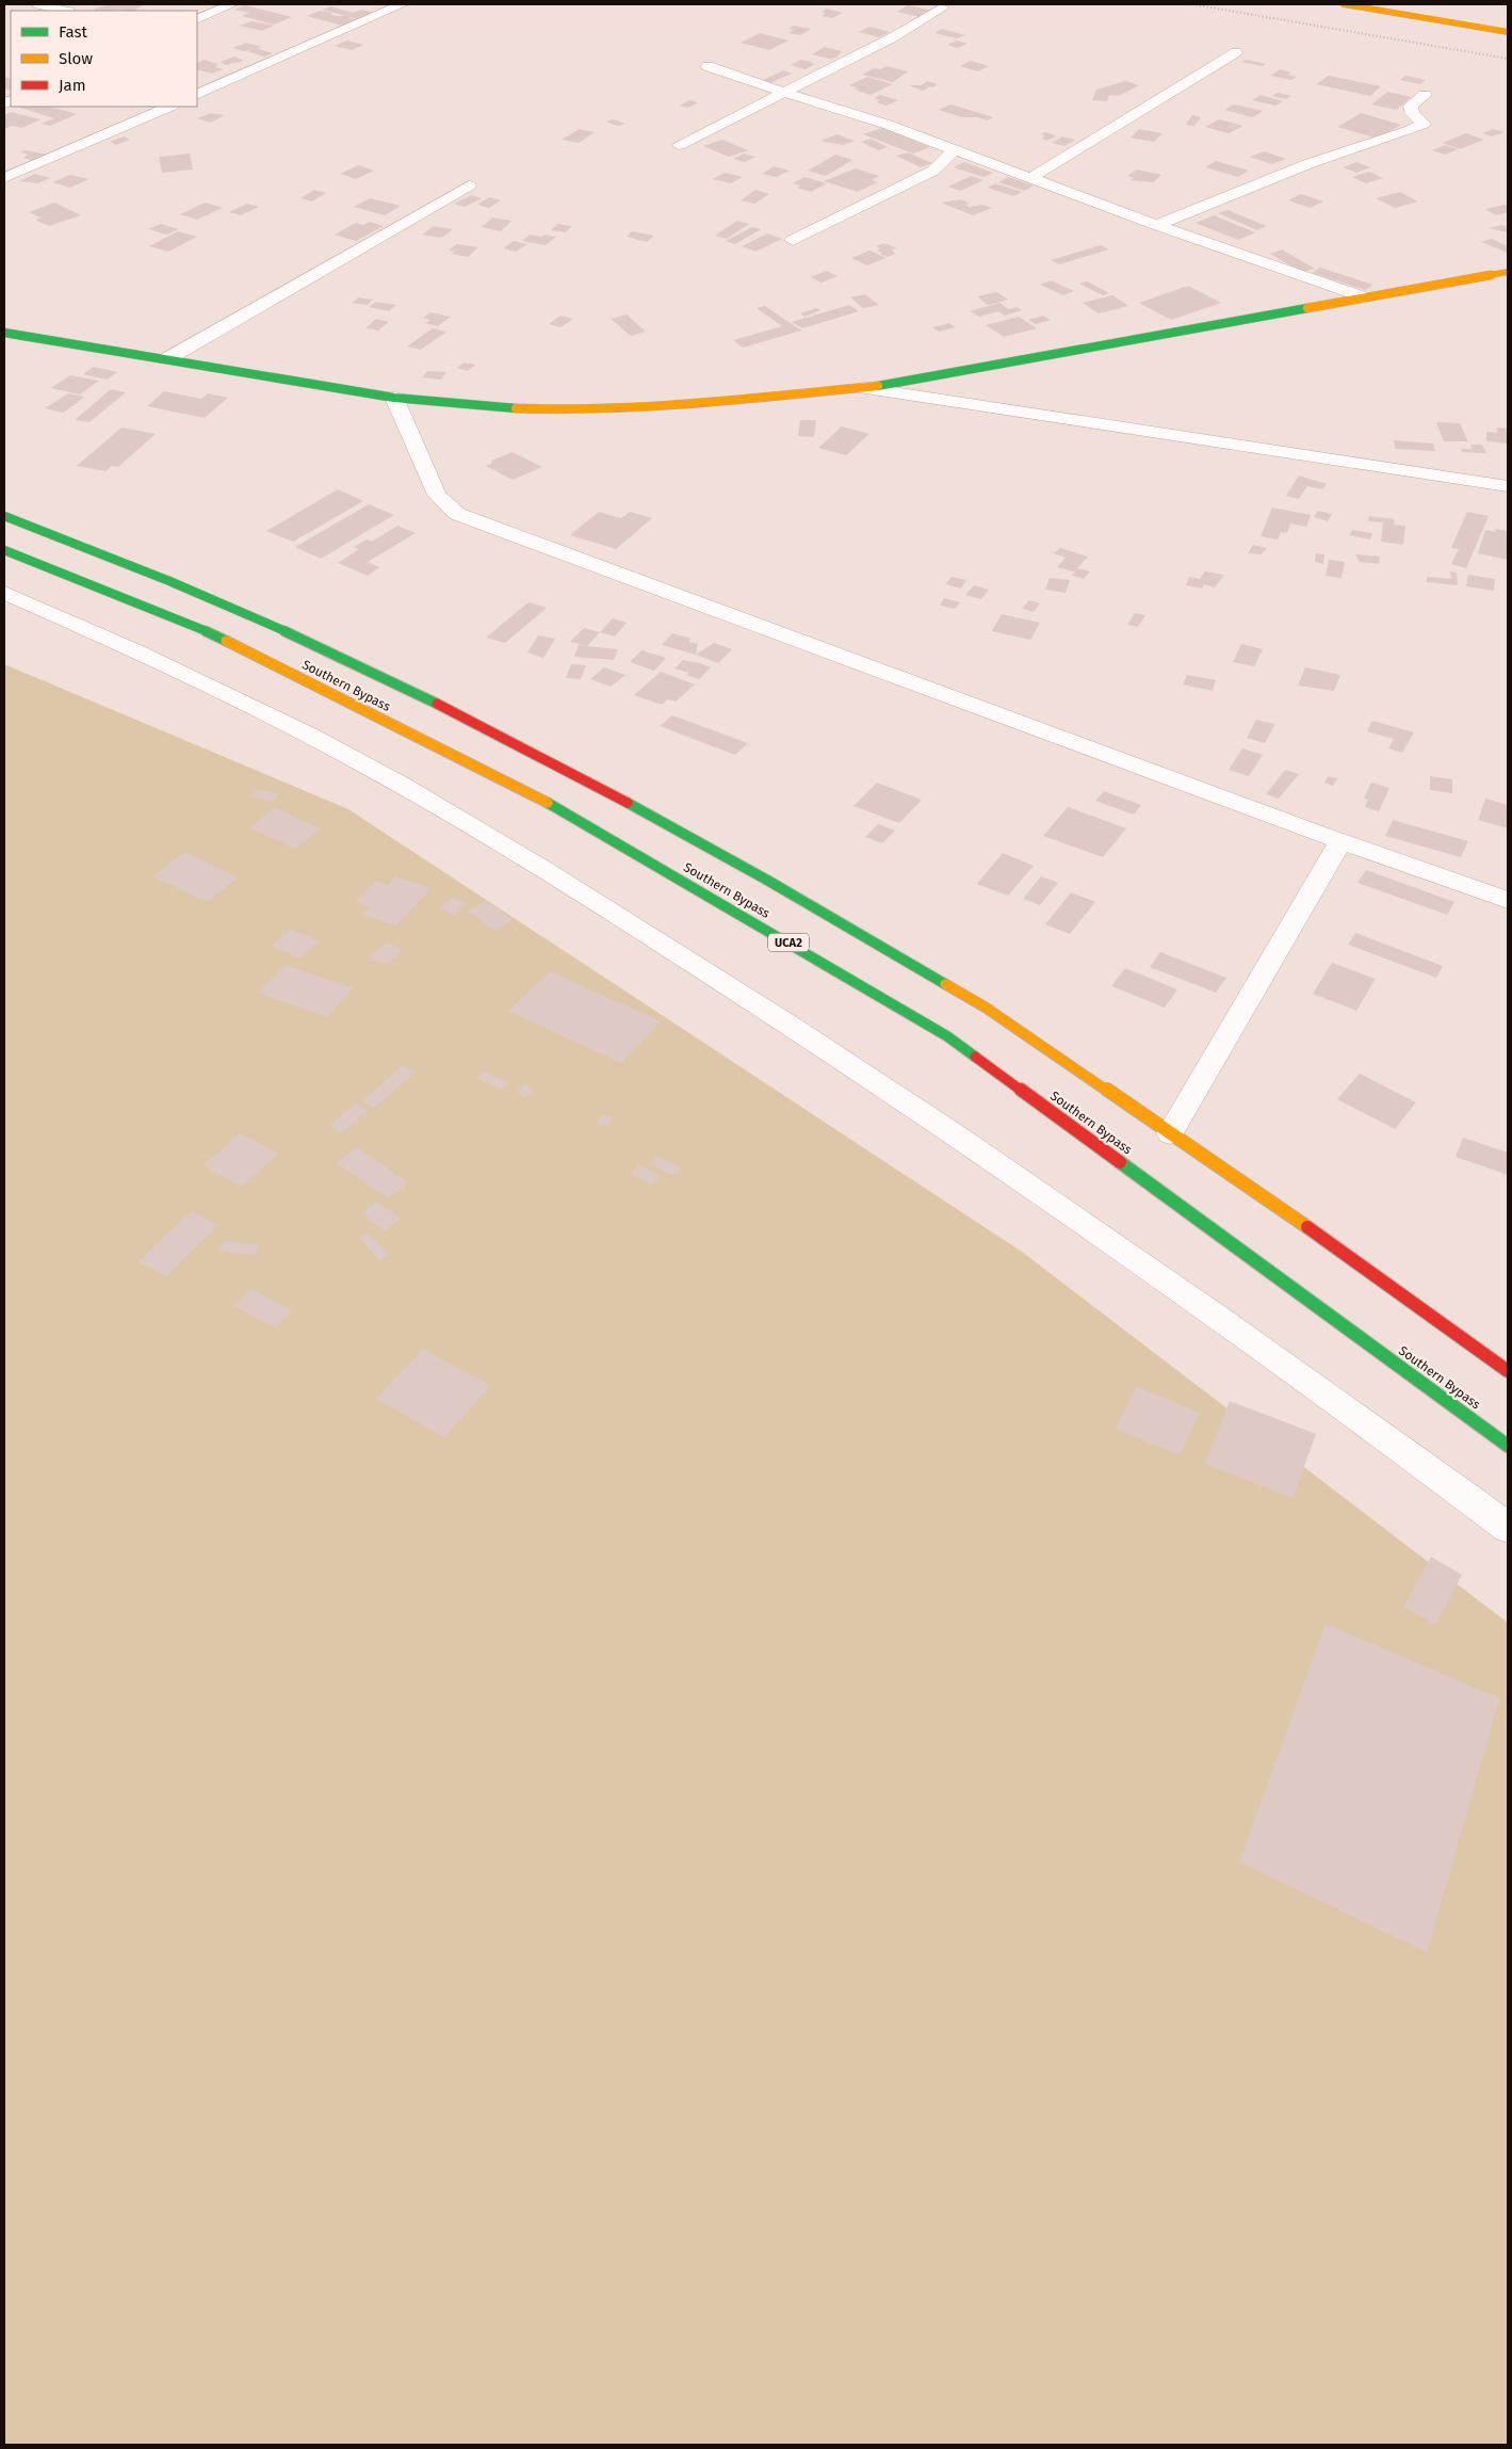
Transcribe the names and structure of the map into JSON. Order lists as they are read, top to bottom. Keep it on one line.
{"streets":{"main road":["Southern Bypass","UCA2"]},"legend":["Fast","Slow","Jam"]}
